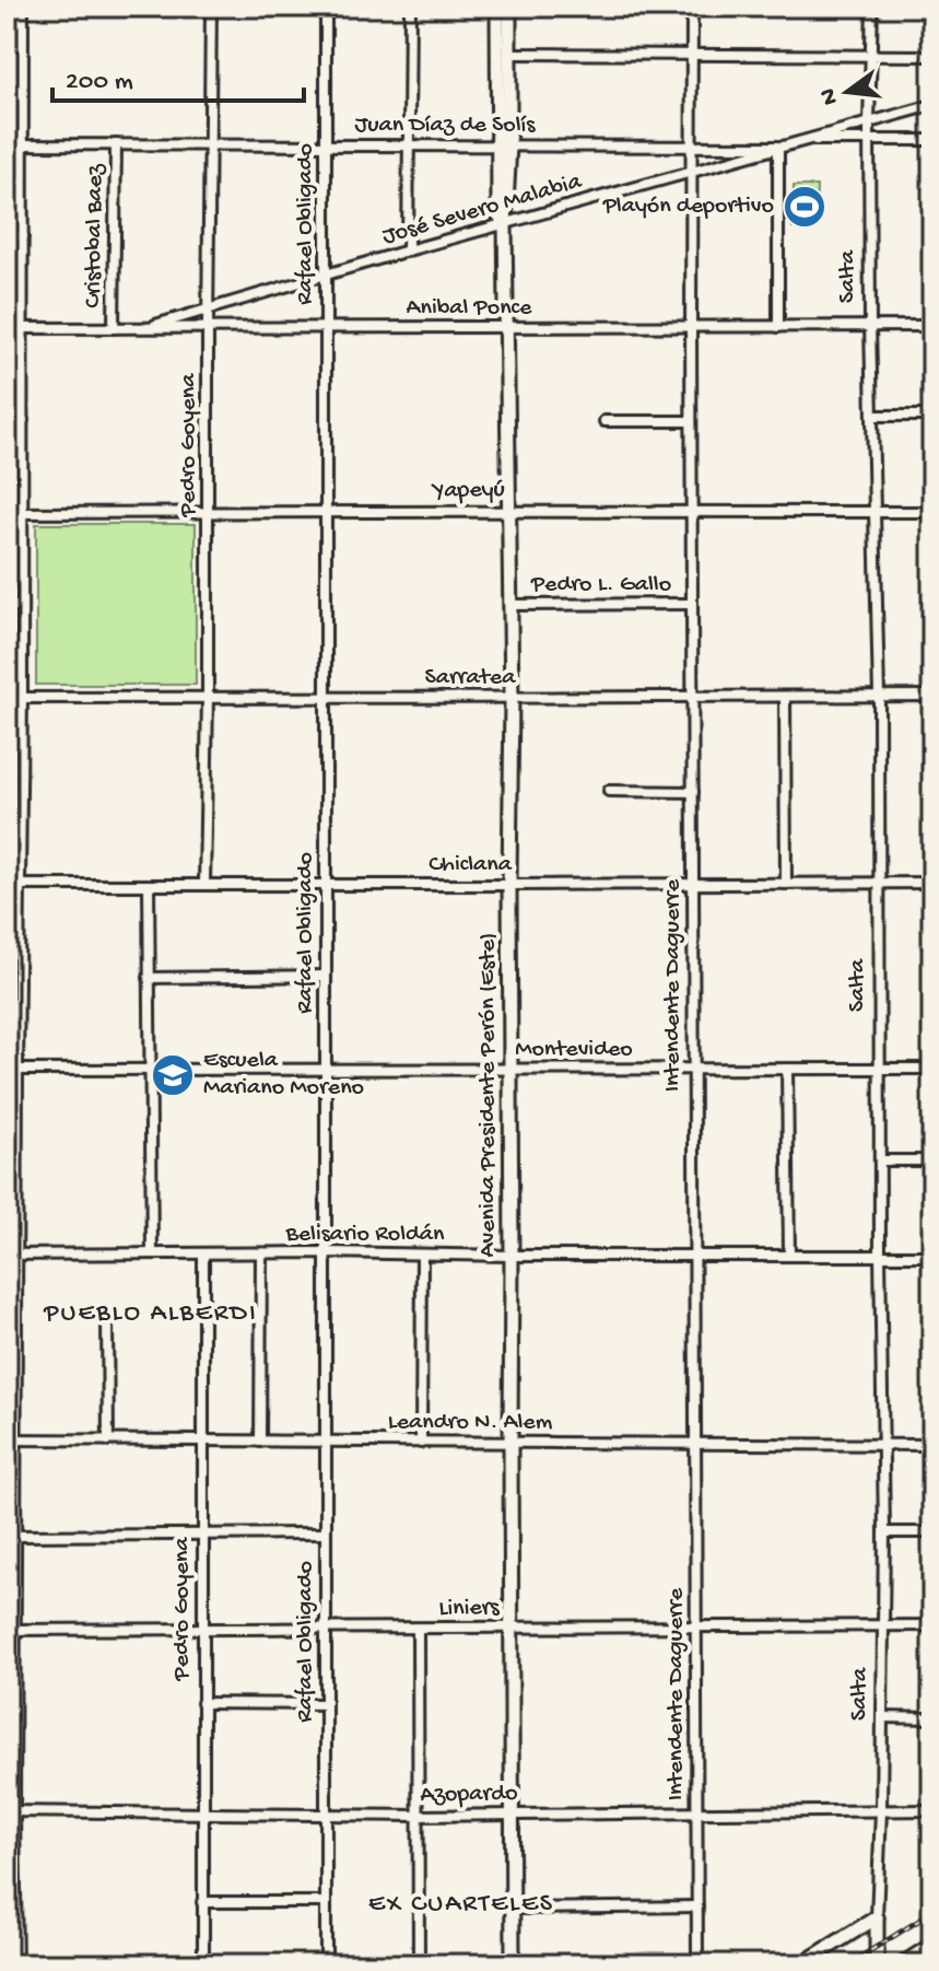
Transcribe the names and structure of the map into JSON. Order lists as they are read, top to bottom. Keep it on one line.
{"streets":{"main road":["Salta","Avenida Presidente Perón (Este)"],"street":["Juan Díaz de Solís","José Severo Malabia","Rafael Obligado","Cristobal Baez","Anibal Ponce","Pedro Goyena","Yapeyú","Pedro L. Gallo","Sarratea","Chiclana","Intendente Daguerre","Montevideo","Belisario Roldán","Leandro N. Alem","Liniers","Azopardo"]},"crossings":[["Juan Díaz de Solís","José Severo Malabia"],["Juan Díaz de Solís","Rafael Obligado"],["Juan Díaz de Solís","Cristobal Baez"],["Juan Díaz de Solís","Pedro Goyena"],["Juan Díaz de Solís","Intendente Daguerre"],["Juan Díaz de Solís","Avenida Presidente Perón (Este)"],["José Severo Malabia","Rafael Obligado"],["José Severo Malabia","Salta"],["José Severo Malabia","Anibal Ponce"],["José Severo Malabia","Pedro Goyena"],["José Severo Malabia","Intendente Daguerre"],["José Severo Malabia","Avenida Presidente Perón (Este)"],["Rafael Obligado","Anibal Ponce"],["Rafael Obligado","Yapeyú"],["Rafael Obligado","Sarratea"],["Rafael Obligado","Chiclana"],["Rafael Obligado","Montevideo"],["Rafael Obligado","Belisario Roldán"],["Rafael Obligado","Leandro N. Alem"],["Rafael Obligado","Liniers"],["Rafael Obligado","Azopardo"],["Cristobal Baez","Anibal Ponce"],["Salta","Anibal Ponce"],["Salta","Yapeyú"],["Salta","Sarratea"],["Salta","Chiclana"],["Salta","Montevideo"],["Salta","Belisario Roldán"],["Salta","Leandro N. Alem"],["Salta","Liniers"],["Salta","Azopardo"],["Anibal Ponce","Pedro Goyena"],["Anibal Ponce","Intendente Daguerre"],["Anibal Ponce","Avenida Presidente Perón (Este)"],["Pedro Goyena","Yapeyú"],["Pedro Goyena","Sarratea"],["Pedro Goyena","Chiclana"],["Pedro Goyena","Belisario Roldán"],["Pedro Goyena","Leandro N. Alem"],["Pedro Goyena","Liniers"],["Pedro Goyena","Azopardo"],["Yapeyú","Intendente Daguerre"],["Yapeyú","Avenida Presidente Perón (Este)"],["Pedro L. Gallo","Intendente Daguerre"],["Pedro L. Gallo","Avenida Presidente Perón (Este)"],["Sarratea","Intendente Daguerre"],["Sarratea","Avenida Presidente Perón (Este)"],["Chiclana","Intendente Daguerre"],["Chiclana","Avenida Presidente Perón (Este)"],["Intendente Daguerre","Montevideo"],["Intendente Daguerre","Belisario Roldán"],["Intendente Daguerre","Leandro N. Alem"],["Intendente Daguerre","Liniers"],["Intendente Daguerre","Azopardo"],["Montevideo","Avenida Presidente Perón (Este)"],["Avenida Presidente Perón (Este)","Belisario Roldán"],["Avenida Presidente Perón (Este)","Leandro N. Alem"],["Avenida Presidente Perón (Este)","Liniers"],["Avenida Presidente Perón (Este)","Azopardo"]],"districts":["PUEBLO ALBERDI","EX CUARTELES"],"places":{"sports":["Playón deportivo"],"school or university":["Escuela Mariano Moreno"]},"scale_bar":"200 m","north":"left"}
